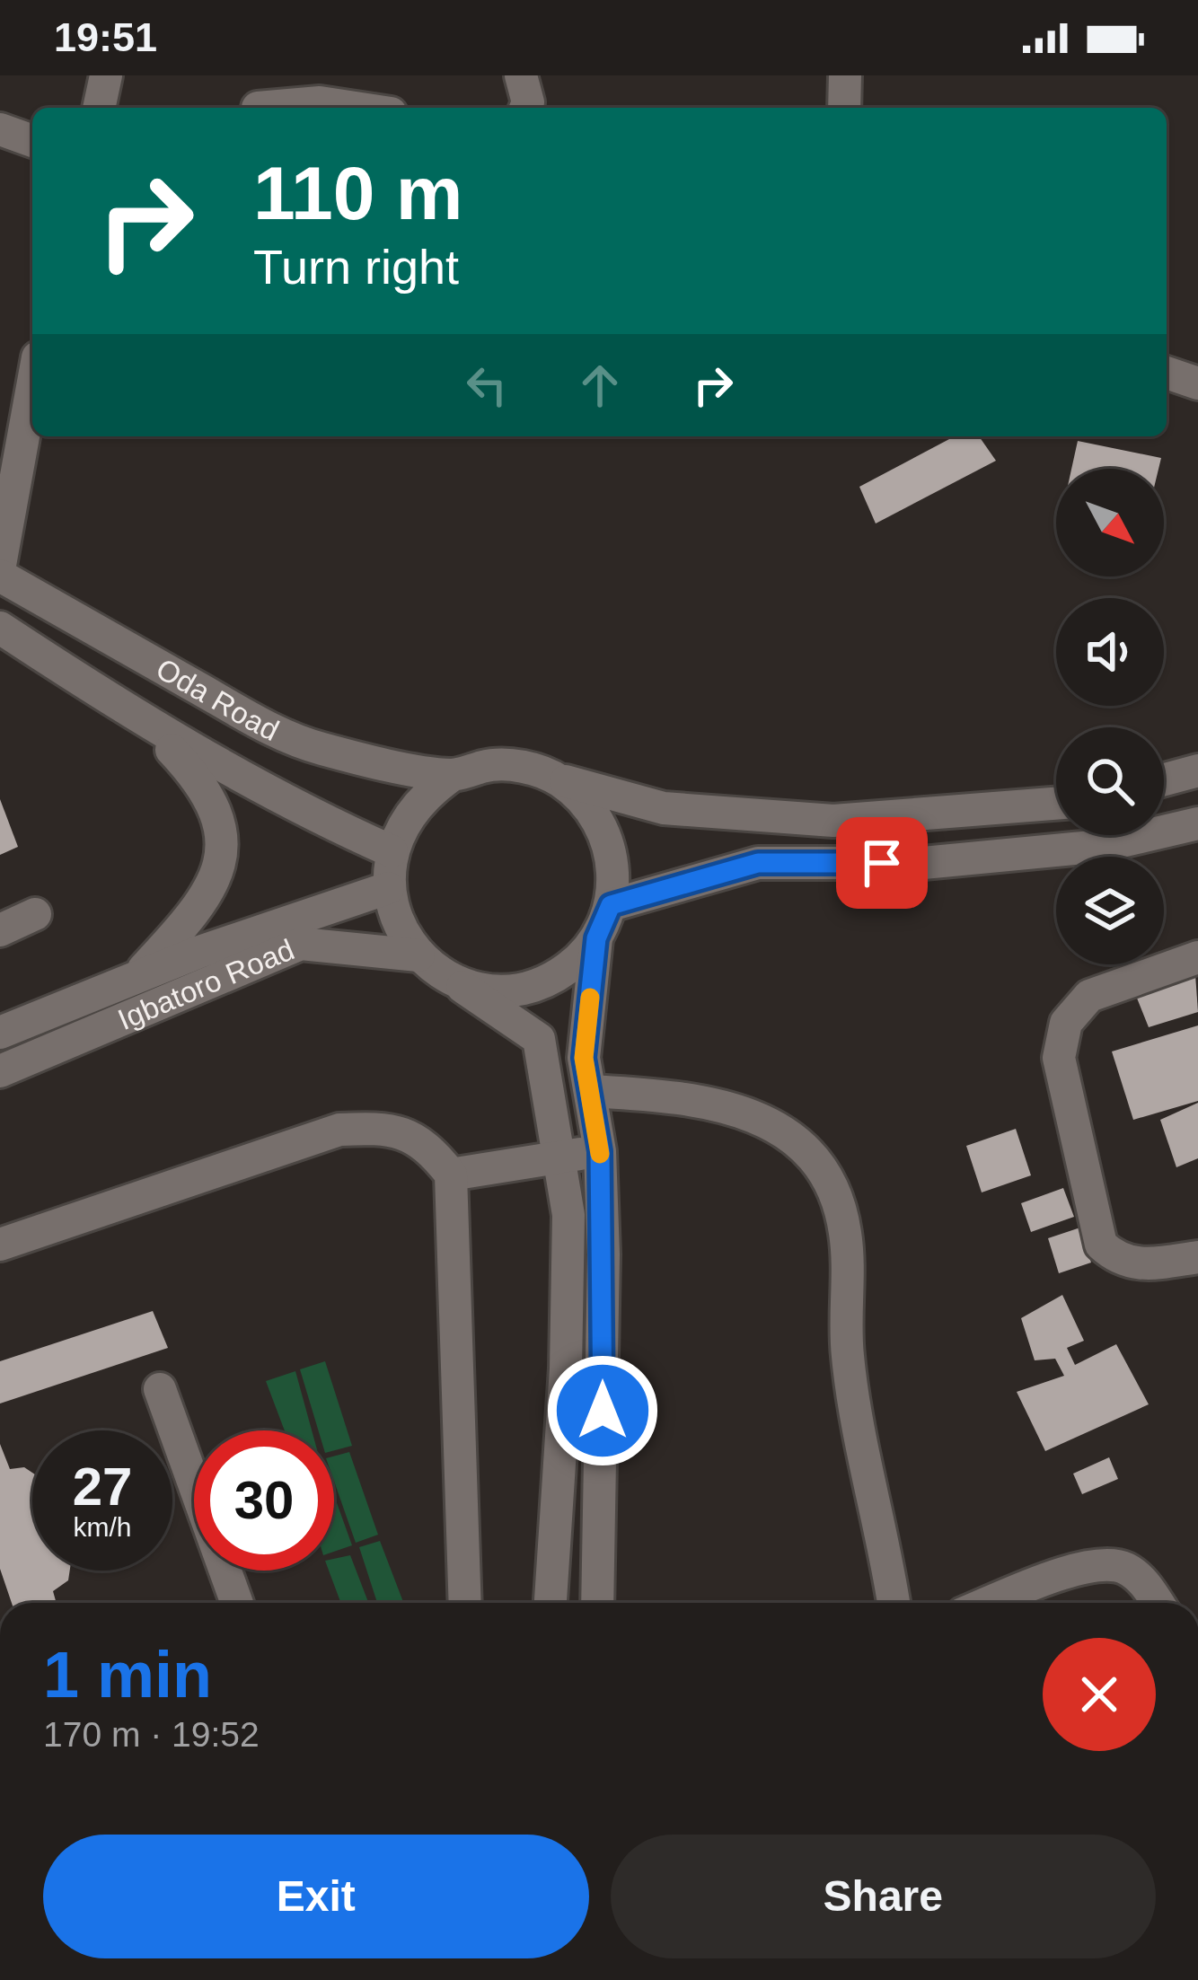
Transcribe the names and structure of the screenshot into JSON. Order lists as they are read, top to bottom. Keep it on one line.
{"streets":{"street":["Oda Road","Igbatoro Road"]},"crossings":[["Oda Road","Igbatoro Road"]],"north":"bottom right","page":{"status":"19:51","turn":["110 m","Turn right"],"speed":"27 km/h","limit":"30","heading":["1 min","170 m · 19:52"],"buttons":["Exit","Share"]}}
